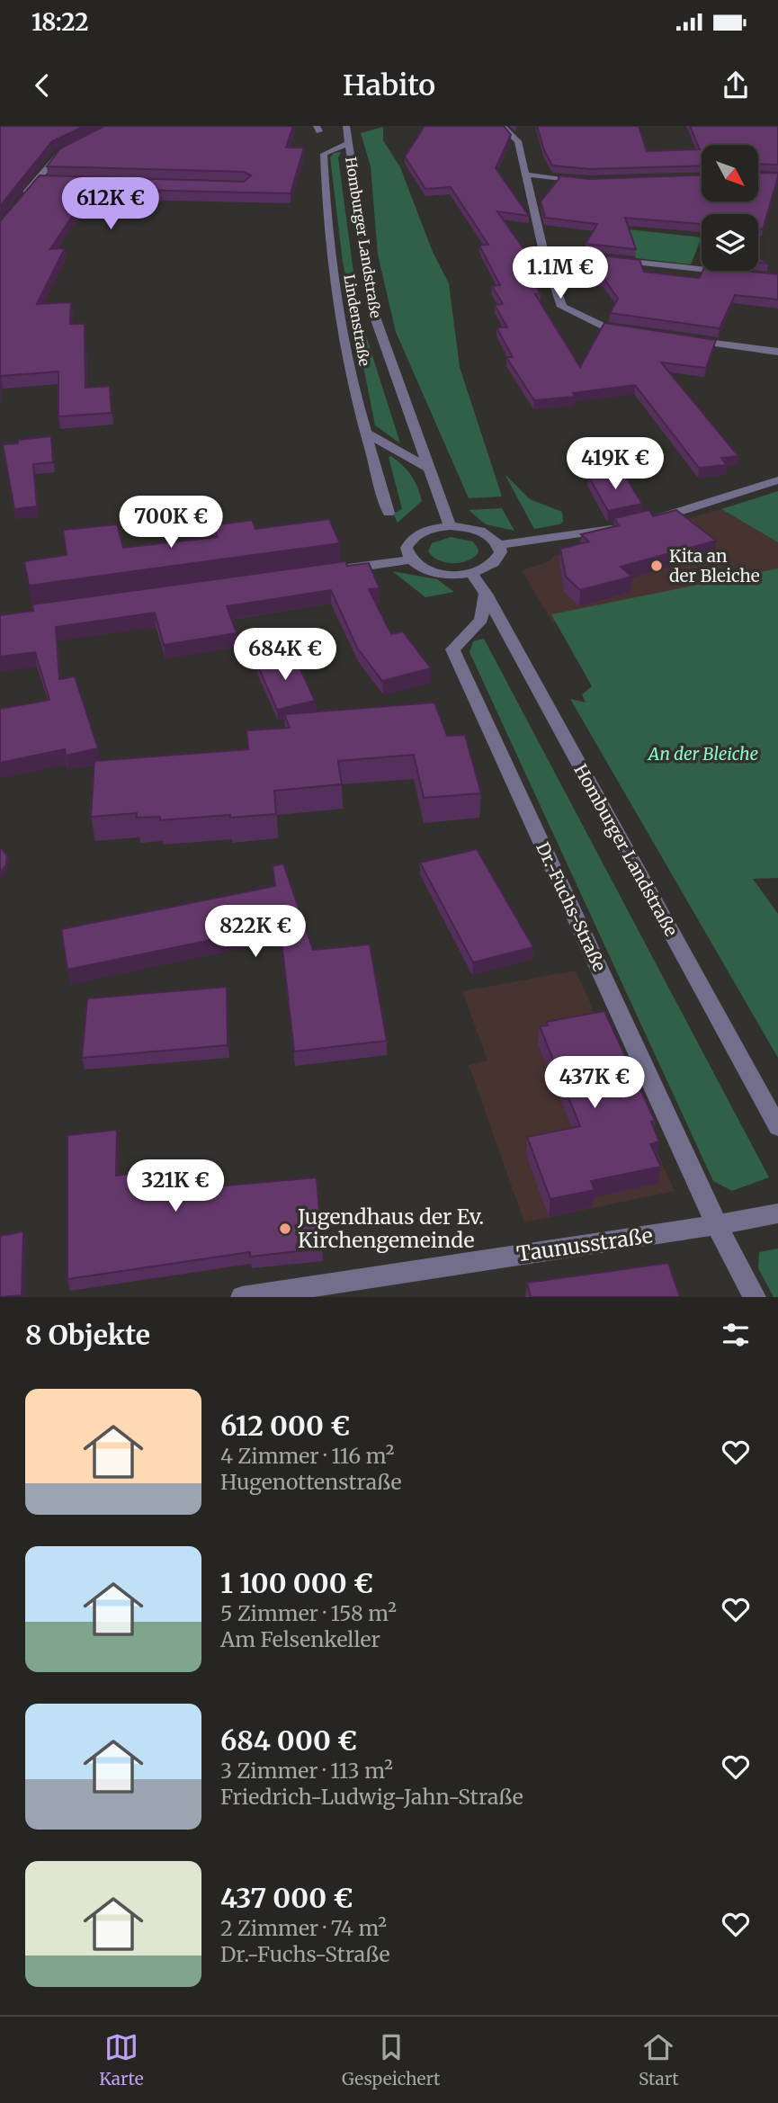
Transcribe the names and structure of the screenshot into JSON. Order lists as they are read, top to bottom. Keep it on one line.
{"streets":{"street":["Homburger Landstraße","Lindenstraße","Dr.-Fuchs-Straße","Taunusstraße"]},"crossings":[["Homburger Landstraße","Lindenstraße"],["Homburger Landstraße","Dr.-Fuchs-Straße"],["Dr.-Fuchs-Straße","Taunusstraße"]],"parks":["An der Bleiche"],"places":["Kita an der Bleiche","Jugendhaus der Ev. Kirchengemeinde"],"north":"bottom right","page":{"status":"18:22","header":"Habito","price":["612K €","1.1M €","419K €","700K €","684K €","822K €","437K €","321K €"],"heading":"8 Objekte","list":[{"name":"612 000 €","note":"4 Zimmer · 116 m² · Hugenottenstraße"},{"name":"1 100 000 €","note":"5 Zimmer · 158 m² · Am Felsenkeller"},{"name":"684 000 €","note":"3 Zimmer · 113 m² · Friedrich-Ludwig-Jahn-Straße"},{"name":"437 000 €","note":"2 Zimmer · 74 m² · Dr.-Fuchs-Straße"}],"tabs":["Karte","Gespeichert","Start"]}}
